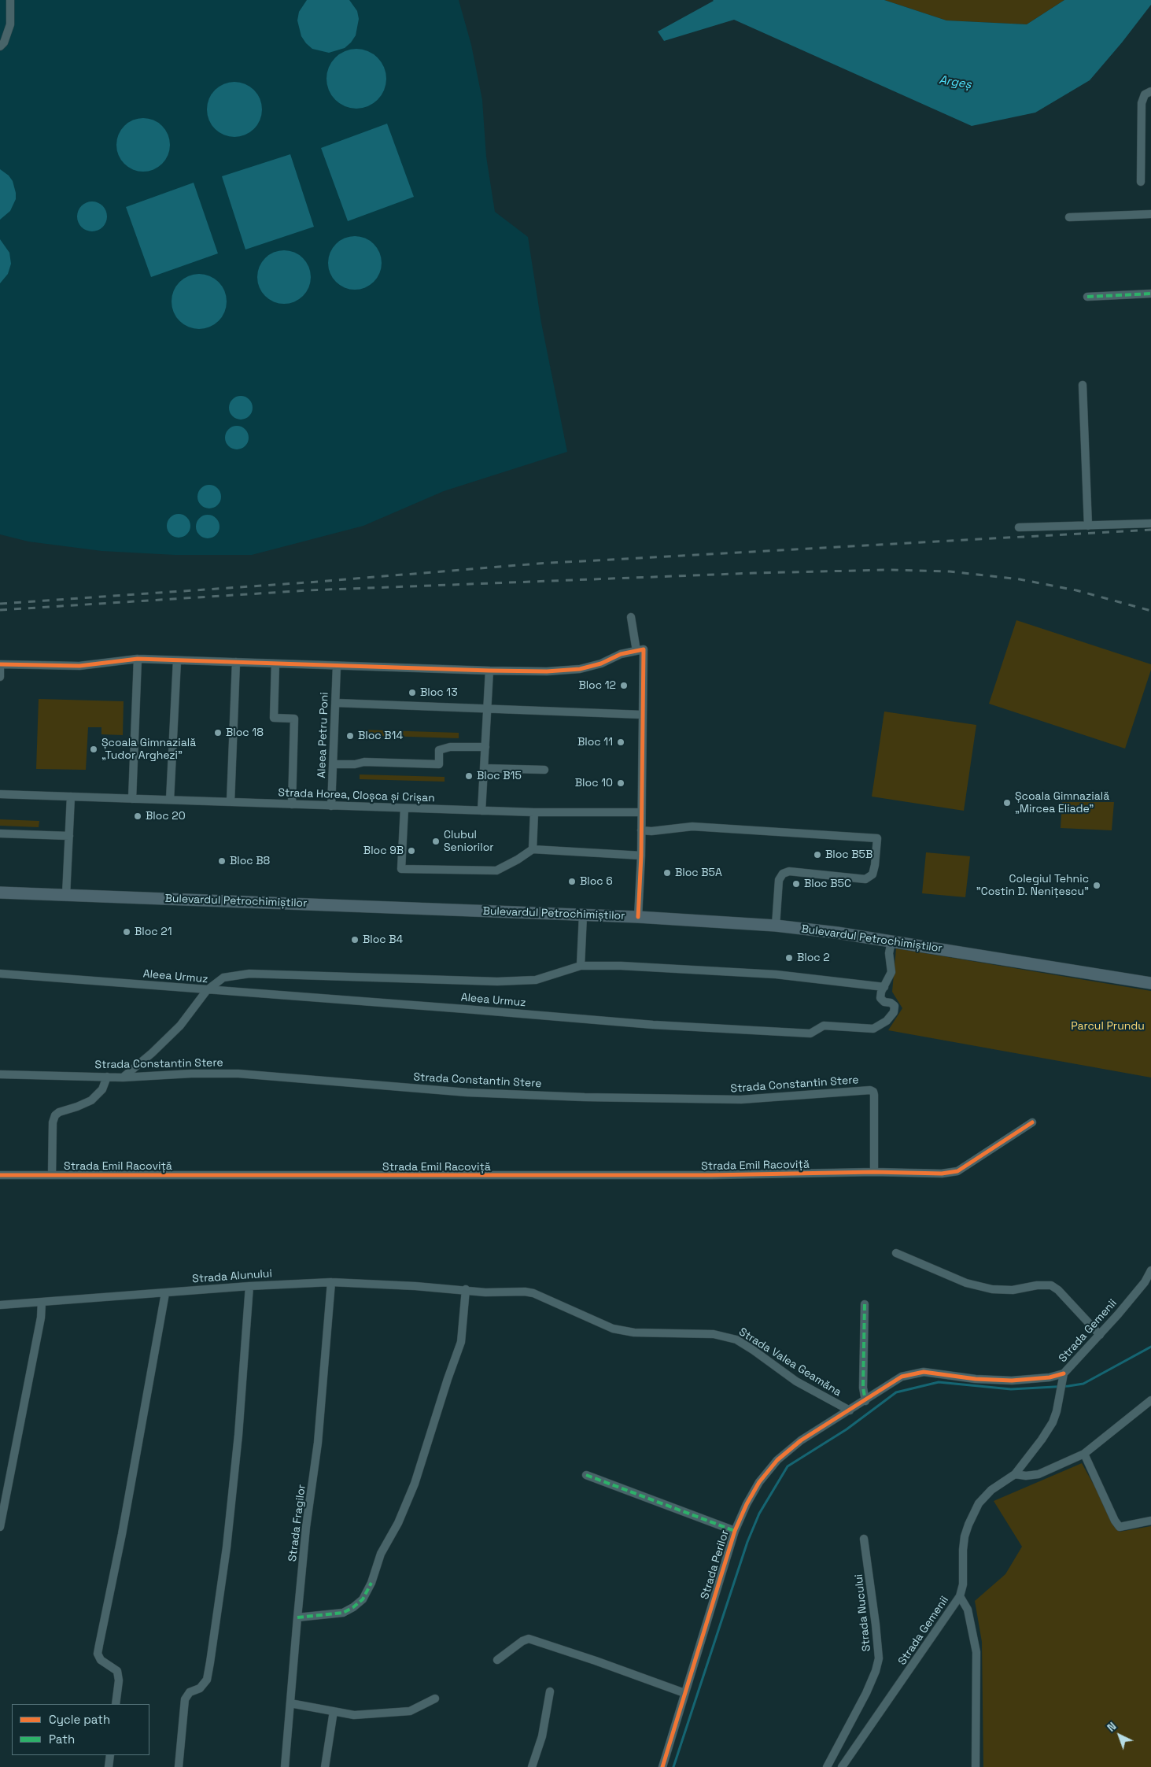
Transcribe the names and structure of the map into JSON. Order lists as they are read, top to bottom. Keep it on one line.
{"streets":{"main road":["Bulevardul Petrochimiștilor"],"street":["Aleea Petru Poni","Strada Horea, Cloșca și Crișan","Aleea Urmuz","Strada Constantin Stere","Strada Emil Racoviță","Strada Alunului","Strada Gemenii","Strada Valea Geamăna","Strada Fragilor","Strada Perilor","Strada Nucului"]},"crossings":[["Aleea Petru Poni","Strada Horea, Cloșca și Crișan"],["Bulevardul Petrochimiștilor","Aleea Urmuz"],["Strada Constantin Stere","Strada Emil Racoviță"],["Strada Alunului","Strada Valea Geamăna"],["Strada Alunului","Strada Fragilor"],["Strada Gemenii","Strada Perilor"],["Strada Valea Geamăna","Strada Perilor"]],"water":["Argeș"],"parks":["Parcul Prundu"],"places":["Bloc 12","Bloc 13","Bloc 18","Bloc B14","Bloc 11","Școala Gimnazială „Tudor Arghezi”","Bloc B15","Bloc 10","Școala Gimnazială „Mircea Eliade”","Bloc 20","Clubul Seniorilor","Bloc 9B","Bloc B5B","Bloc B8","Bloc B5A","Bloc 6","Bloc B5C","Colegiul Tehnic \"Costin D. Nenițescu\"","Bloc 21","Bloc B4","Bloc 2"],"legend":["Cycle path","Path"],"north":"top left"}
